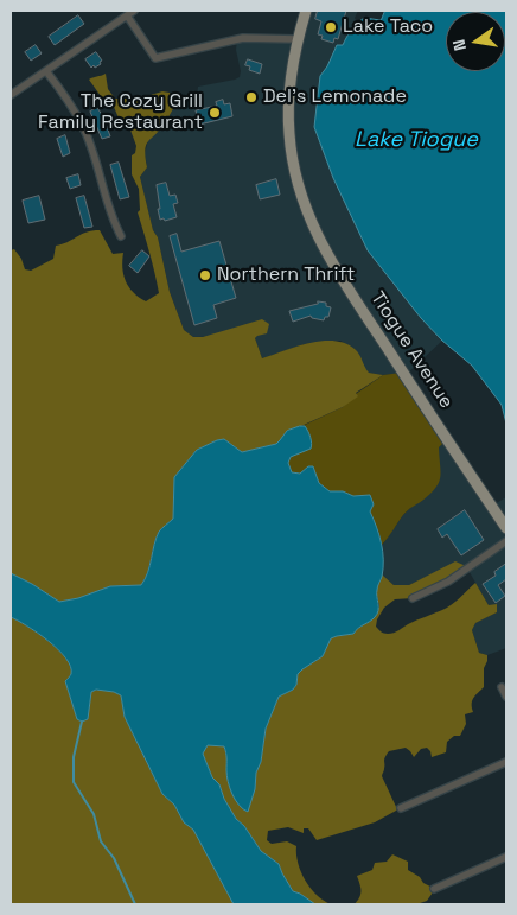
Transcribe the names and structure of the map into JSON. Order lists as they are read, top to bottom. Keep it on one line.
{"streets":{"main road":["Tiogue Avenue"]},"water":["Lake Tiogue"],"places":["Lake Taco","Del's Lemonade","The Cozy Grill Family Restaurant","Northern Thrift"],"north":"left"}
